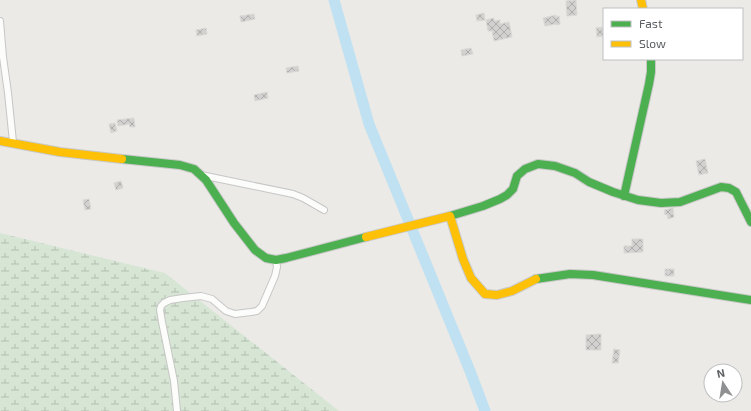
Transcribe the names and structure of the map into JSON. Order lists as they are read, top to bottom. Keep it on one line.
{"legend":["Fast","Slow"],"north":"top"}
